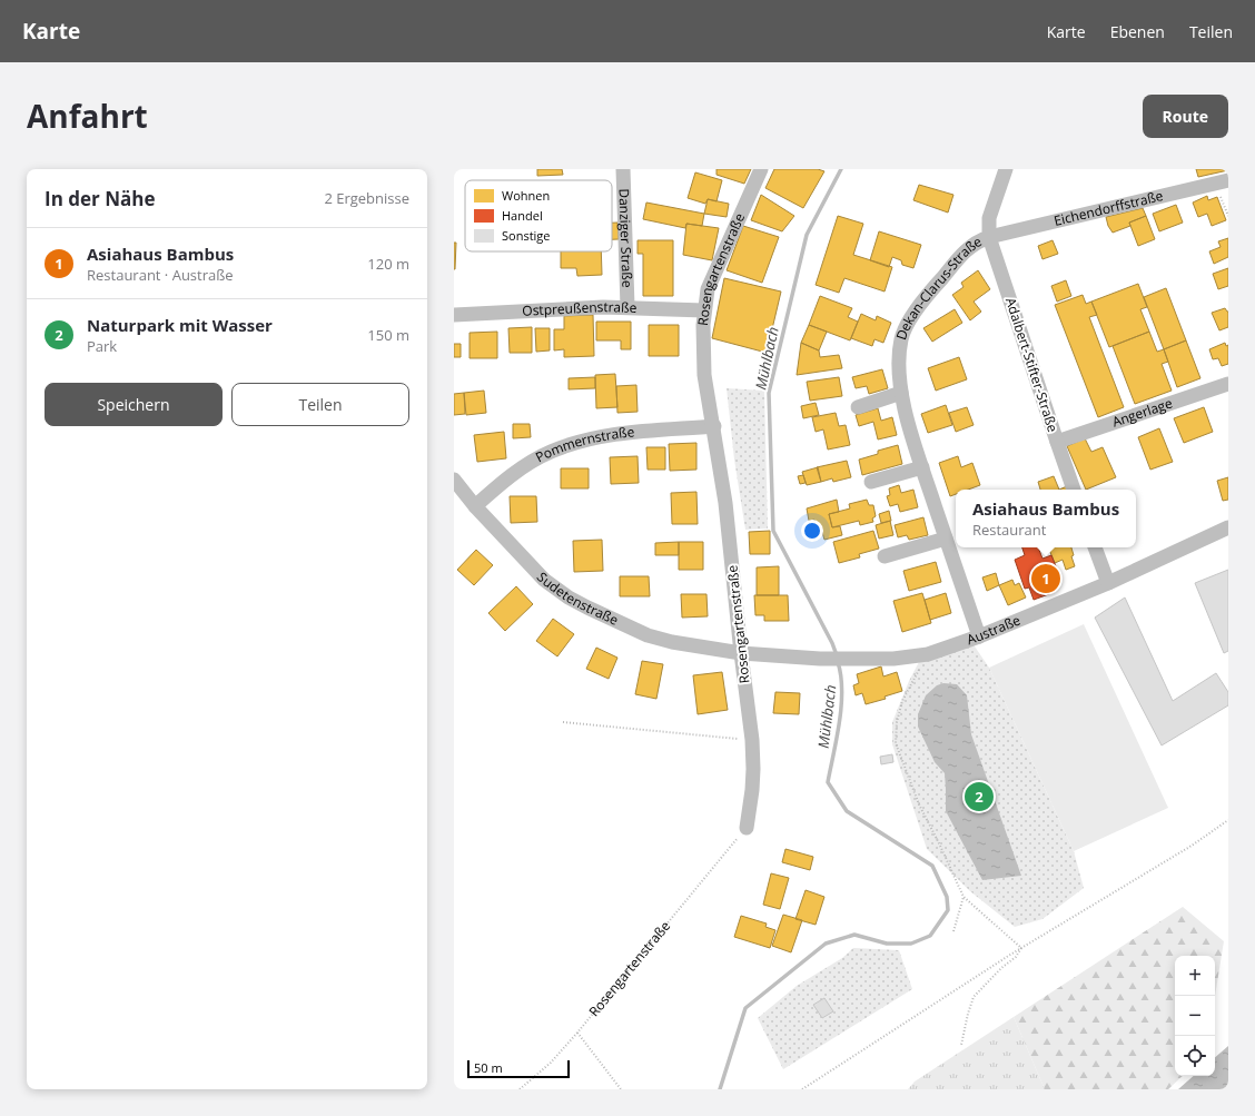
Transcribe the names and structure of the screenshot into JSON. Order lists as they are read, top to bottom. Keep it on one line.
{"streets":{"street":["Eichendorffstraße","Danziger Straße","Rosengartenstraße","Dekan-Clarus-Straße","Ostpreußenstraße","Adalbert-Stifter-Straße","Angerlage","Pommernstraße","Sudetenstraße","Austraße"]},"crossings":[["Eichendorffstraße","Dekan-Clarus-Straße"],["Eichendorffstraße","Adalbert-Stifter-Straße"],["Danziger Straße","Ostpreußenstraße"],["Rosengartenstraße","Ostpreußenstraße"],["Rosengartenstraße","Pommernstraße"],["Rosengartenstraße","Sudetenstraße"],["Rosengartenstraße","Austraße"],["Dekan-Clarus-Straße","Adalbert-Stifter-Straße"],["Dekan-Clarus-Straße","Austraße"],["Adalbert-Stifter-Straße","Angerlage"],["Pommernstraße","Sudetenstraße"],["Sudetenstraße","Austraße"]],"water":["Mühlbach"],"legend":["Wohnen","Handel","Sonstige"],"scale_bar":"50 m","page":{"header":"Karte","nav":["Karte","Ebenen","Teilen"],"title":"Anfahrt","buttons":["Route",["Speichern","Teilen"]],"heading":["In der Nähe","2 Ergebnisse"],"list":[{"mark":"1","name":"Asiahaus Bambus","note":"Restaurant · Austraße","value":"120 m"},{"mark":"2","name":"Naturpark mit Wasser","note":"Park","value":"150 m"}],"popup":["Asiahaus Bambus","Restaurant"],"pins":["1","2"],"map_buttons":["+","−"],"scale":"50 m"}}
